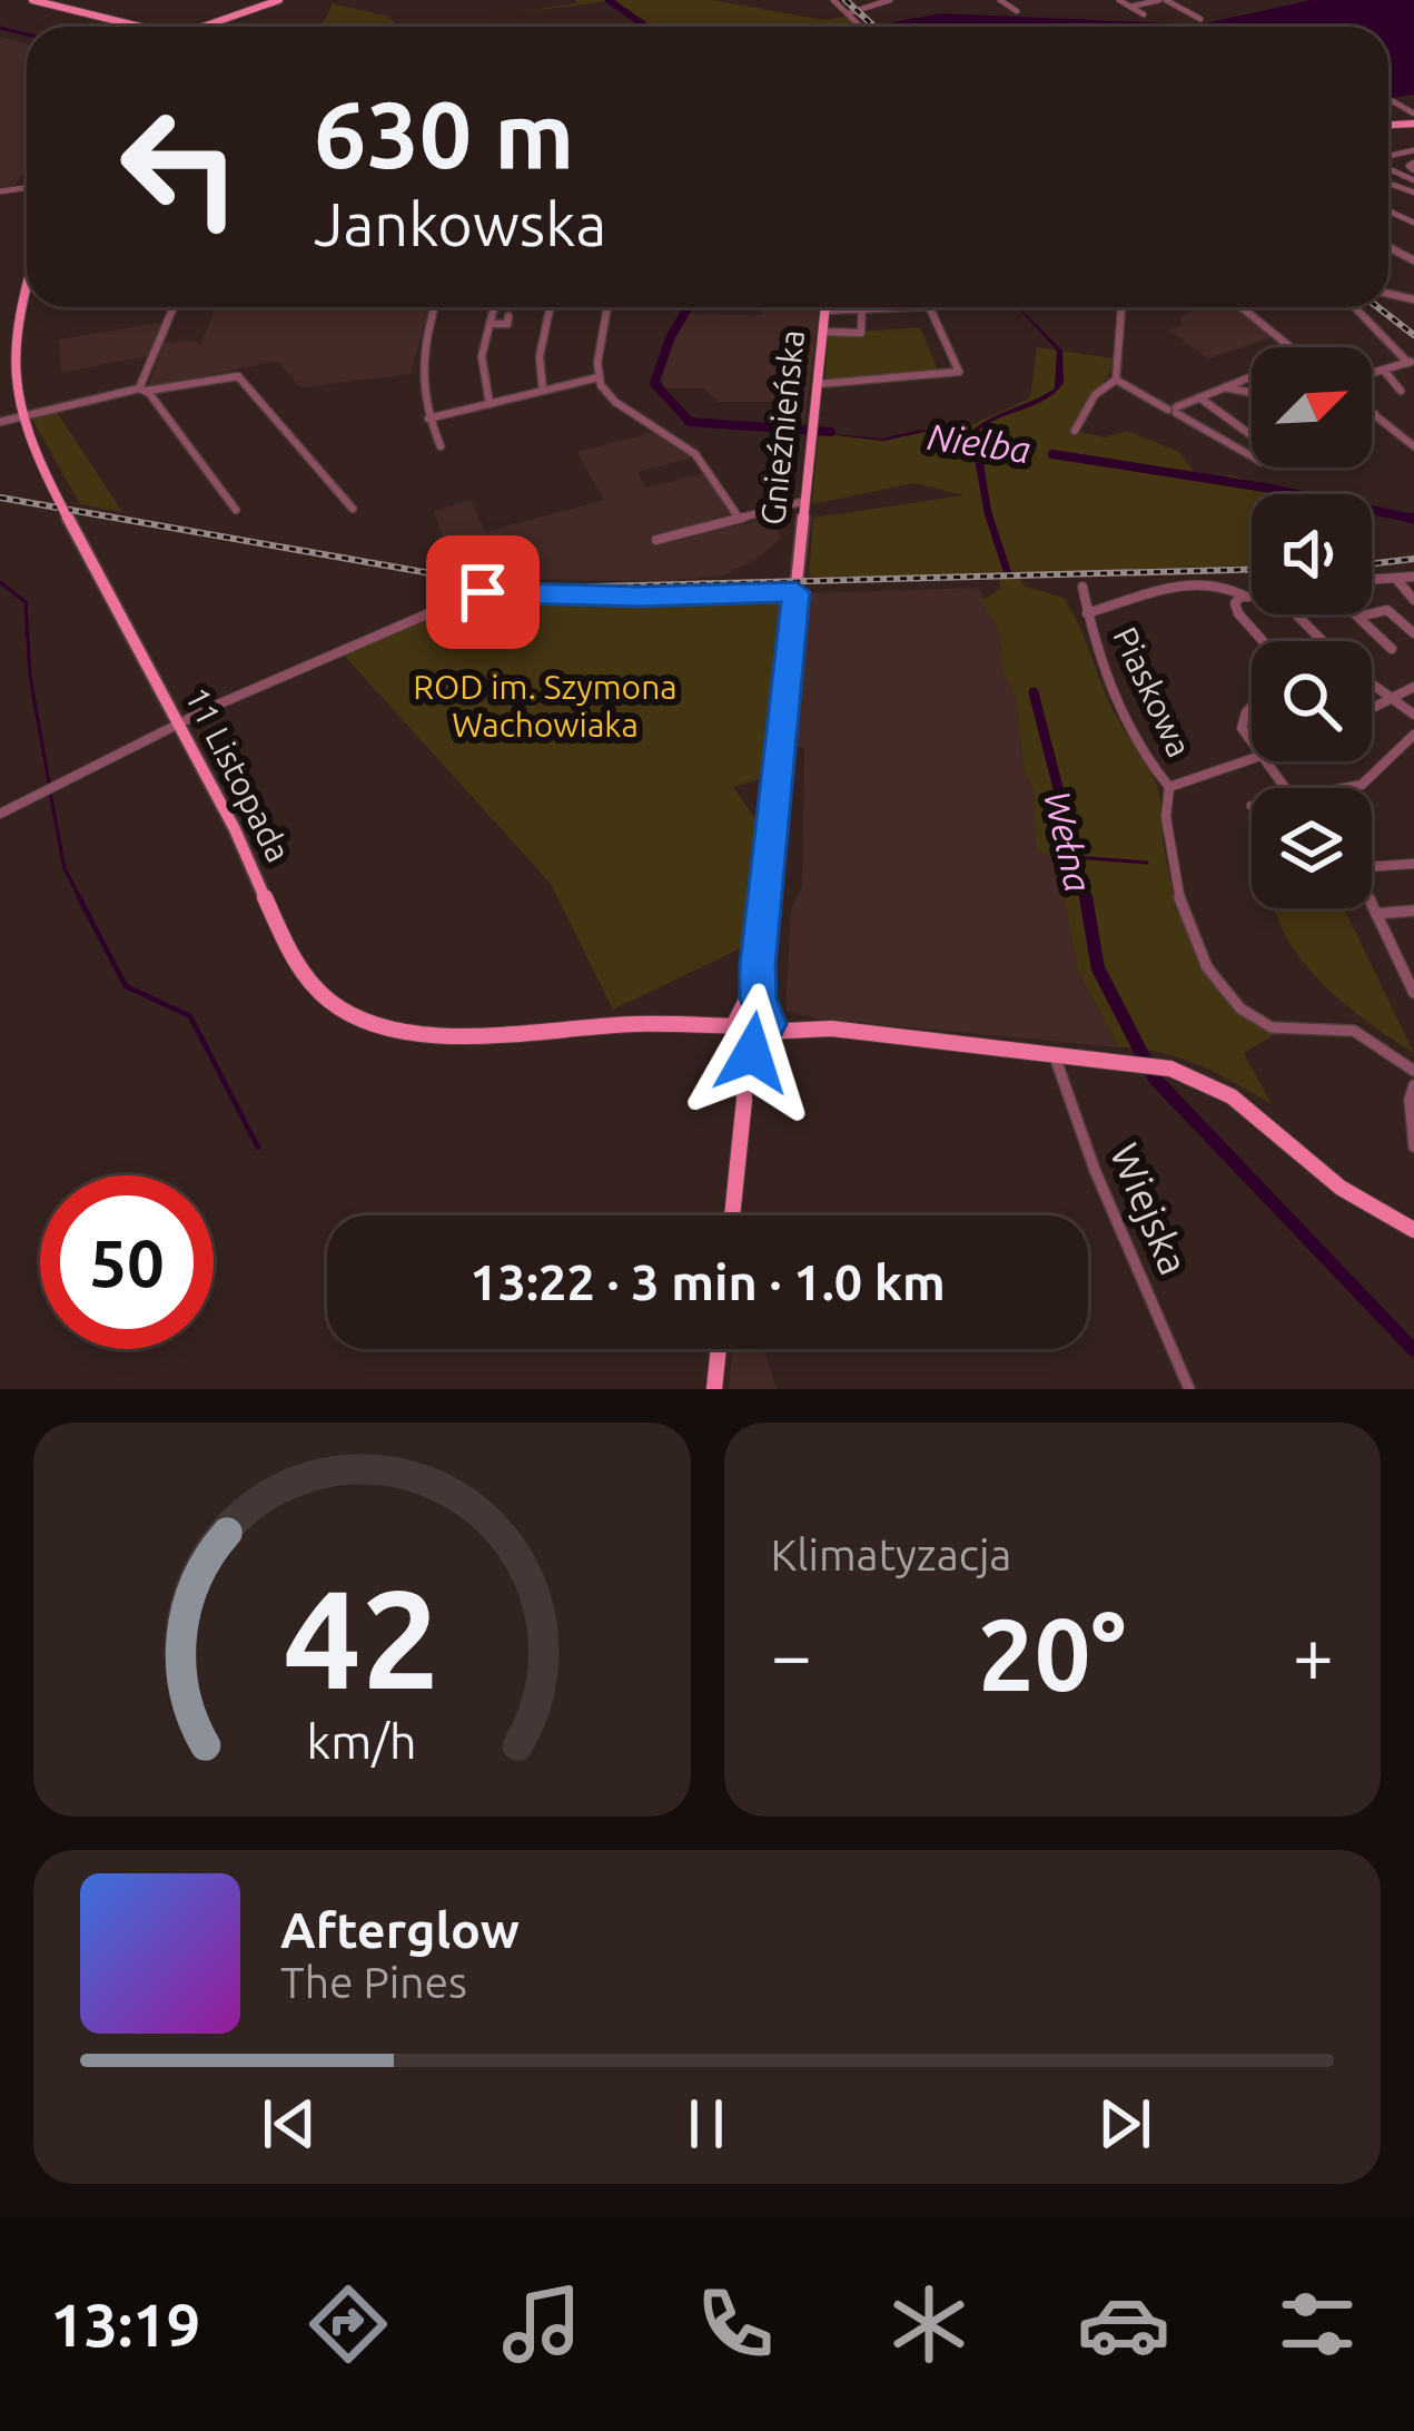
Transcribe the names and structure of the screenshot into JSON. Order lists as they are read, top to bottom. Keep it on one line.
{"streets":{"main road":["Gnieźnieńska","11 Listopada"],"street":["Piaskowa","Wiejska"]},"crossings":[["Gnieźnieńska","11 Listopada"],["11 Listopada","Wiejska"]],"water":["Nielba","Wełna"],"parks":["ROD im. Szymona Wachowiaka"],"north":"top right","page":{"turn":["630 m","Jankowska"],"limit":"50","trip":"13:22 · 3 min · 1.0 km","tile":"Klimatyzacja","heat":["−","20°","+"],"song":["Afterglow","The Pines"],"tabs":"13:19","gauge":["42","km/h"]}}
